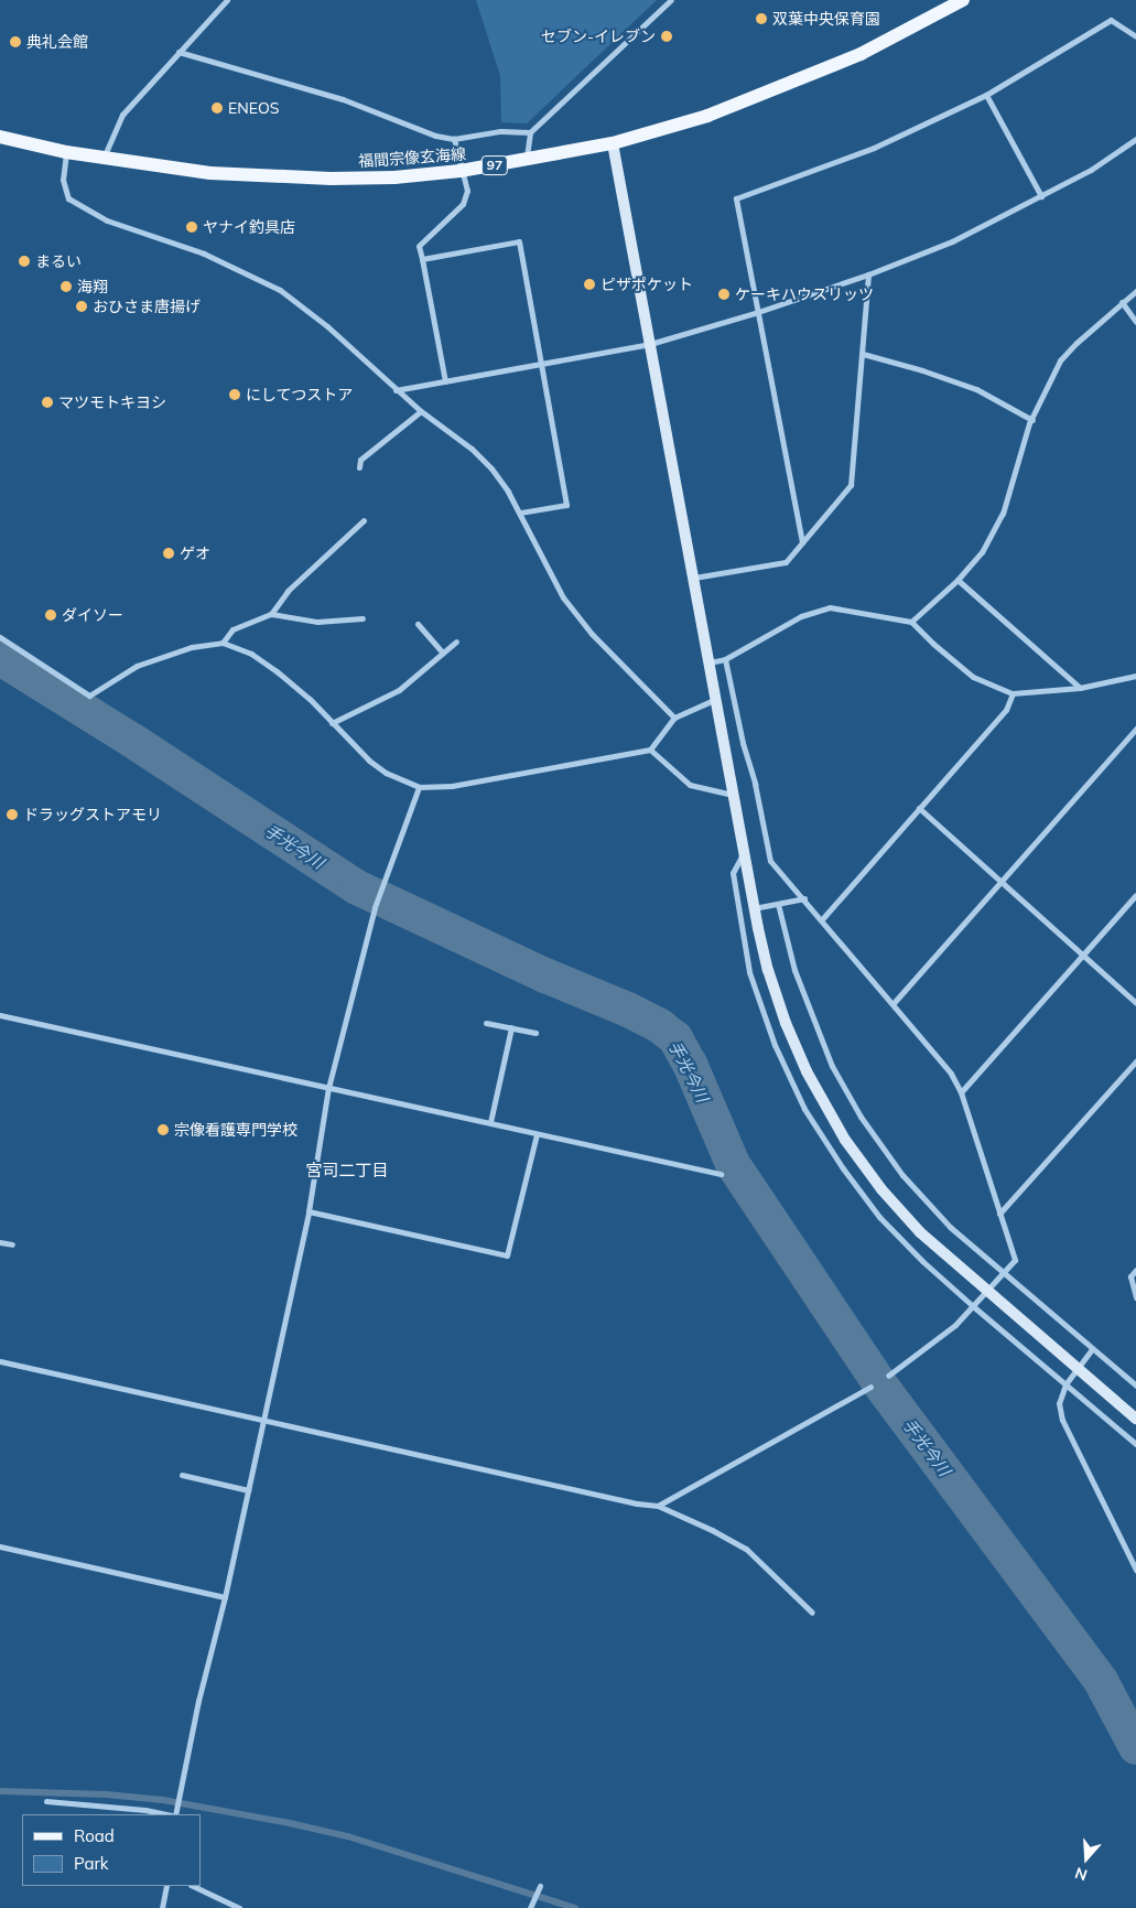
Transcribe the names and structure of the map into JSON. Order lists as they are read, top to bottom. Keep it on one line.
{"streets":{"main road":["福間宗像玄海線","97"]},"districts":["宮司二丁目"],"water":["手光今川"],"places":["双葉中央保育園","セブン-イレブン","典礼会館","ENEOS","ヤナイ釣具店","まるい","ピザポケット","海翔","ケーキハウスリッツ","おひさま唐揚げ","にしてつストア","マツモトキヨシ","ゲオ","ダイソー","ドラッグストアモリ","宗像看護専門学校"],"legend":["Road","Park"],"north":"bottom"}
